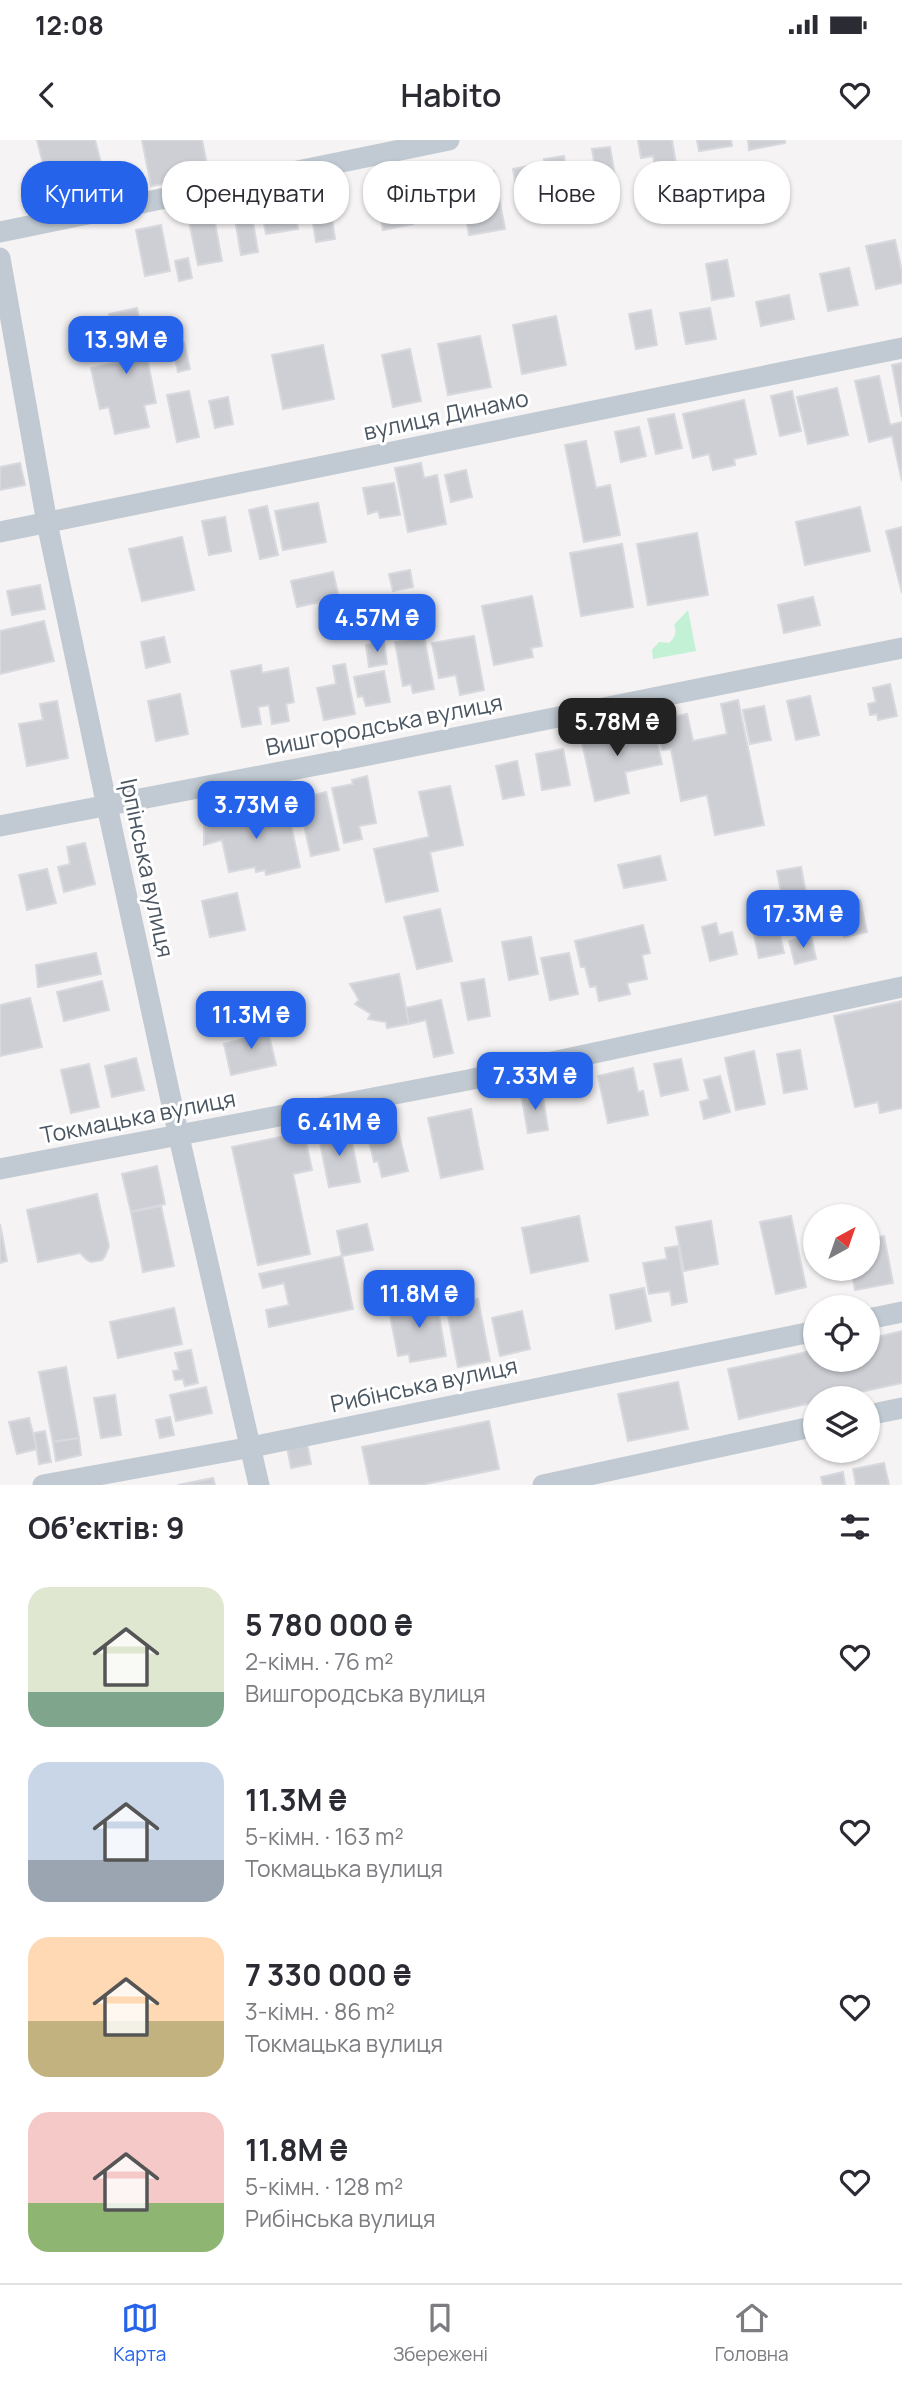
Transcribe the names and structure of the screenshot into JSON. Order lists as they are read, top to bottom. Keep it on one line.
{"streets":{"street":["вулиця Динамо","Вишгородська вулиця","Ірпінська вулиця","Токмацька вулиця","Рибінська вулиця"]},"crossings":[["вулиця Динамо","Ірпінська вулиця"],["Вишгородська вулиця","Ірпінська вулиця"],["Ірпінська вулиця","Токмацька вулиця"],["Ірпінська вулиця","Рибінська вулиця"]],"north":"top right","page":{"status":"12:08","header":"Habito","chip":["Купити","Орендувати","Фільтри","Нове","Квартира"],"price":["13.9M ₴","4.57M ₴","5.78M ₴","3.73M ₴","17.3M ₴","11.3M ₴","7.33M ₴","6.41M ₴","11.8M ₴"],"heading":"Об’єктів: 9","list":[{"name":"5 780 000 ₴","note":"2-кімн. · 76 m² · Вишгородська вулиця"},{"name":"11.3M ₴","note":"5-кімн. · 163 m² · Токмацька вулиця"},{"name":"7 330 000 ₴","note":"3-кімн. · 86 m² · Токмацька вулиця"},{"name":"11.8M ₴","note":"5-кімн. · 128 m² · Рибінська вулиця"}],"tabs":["Карта","Збережені","Головна"]}}
